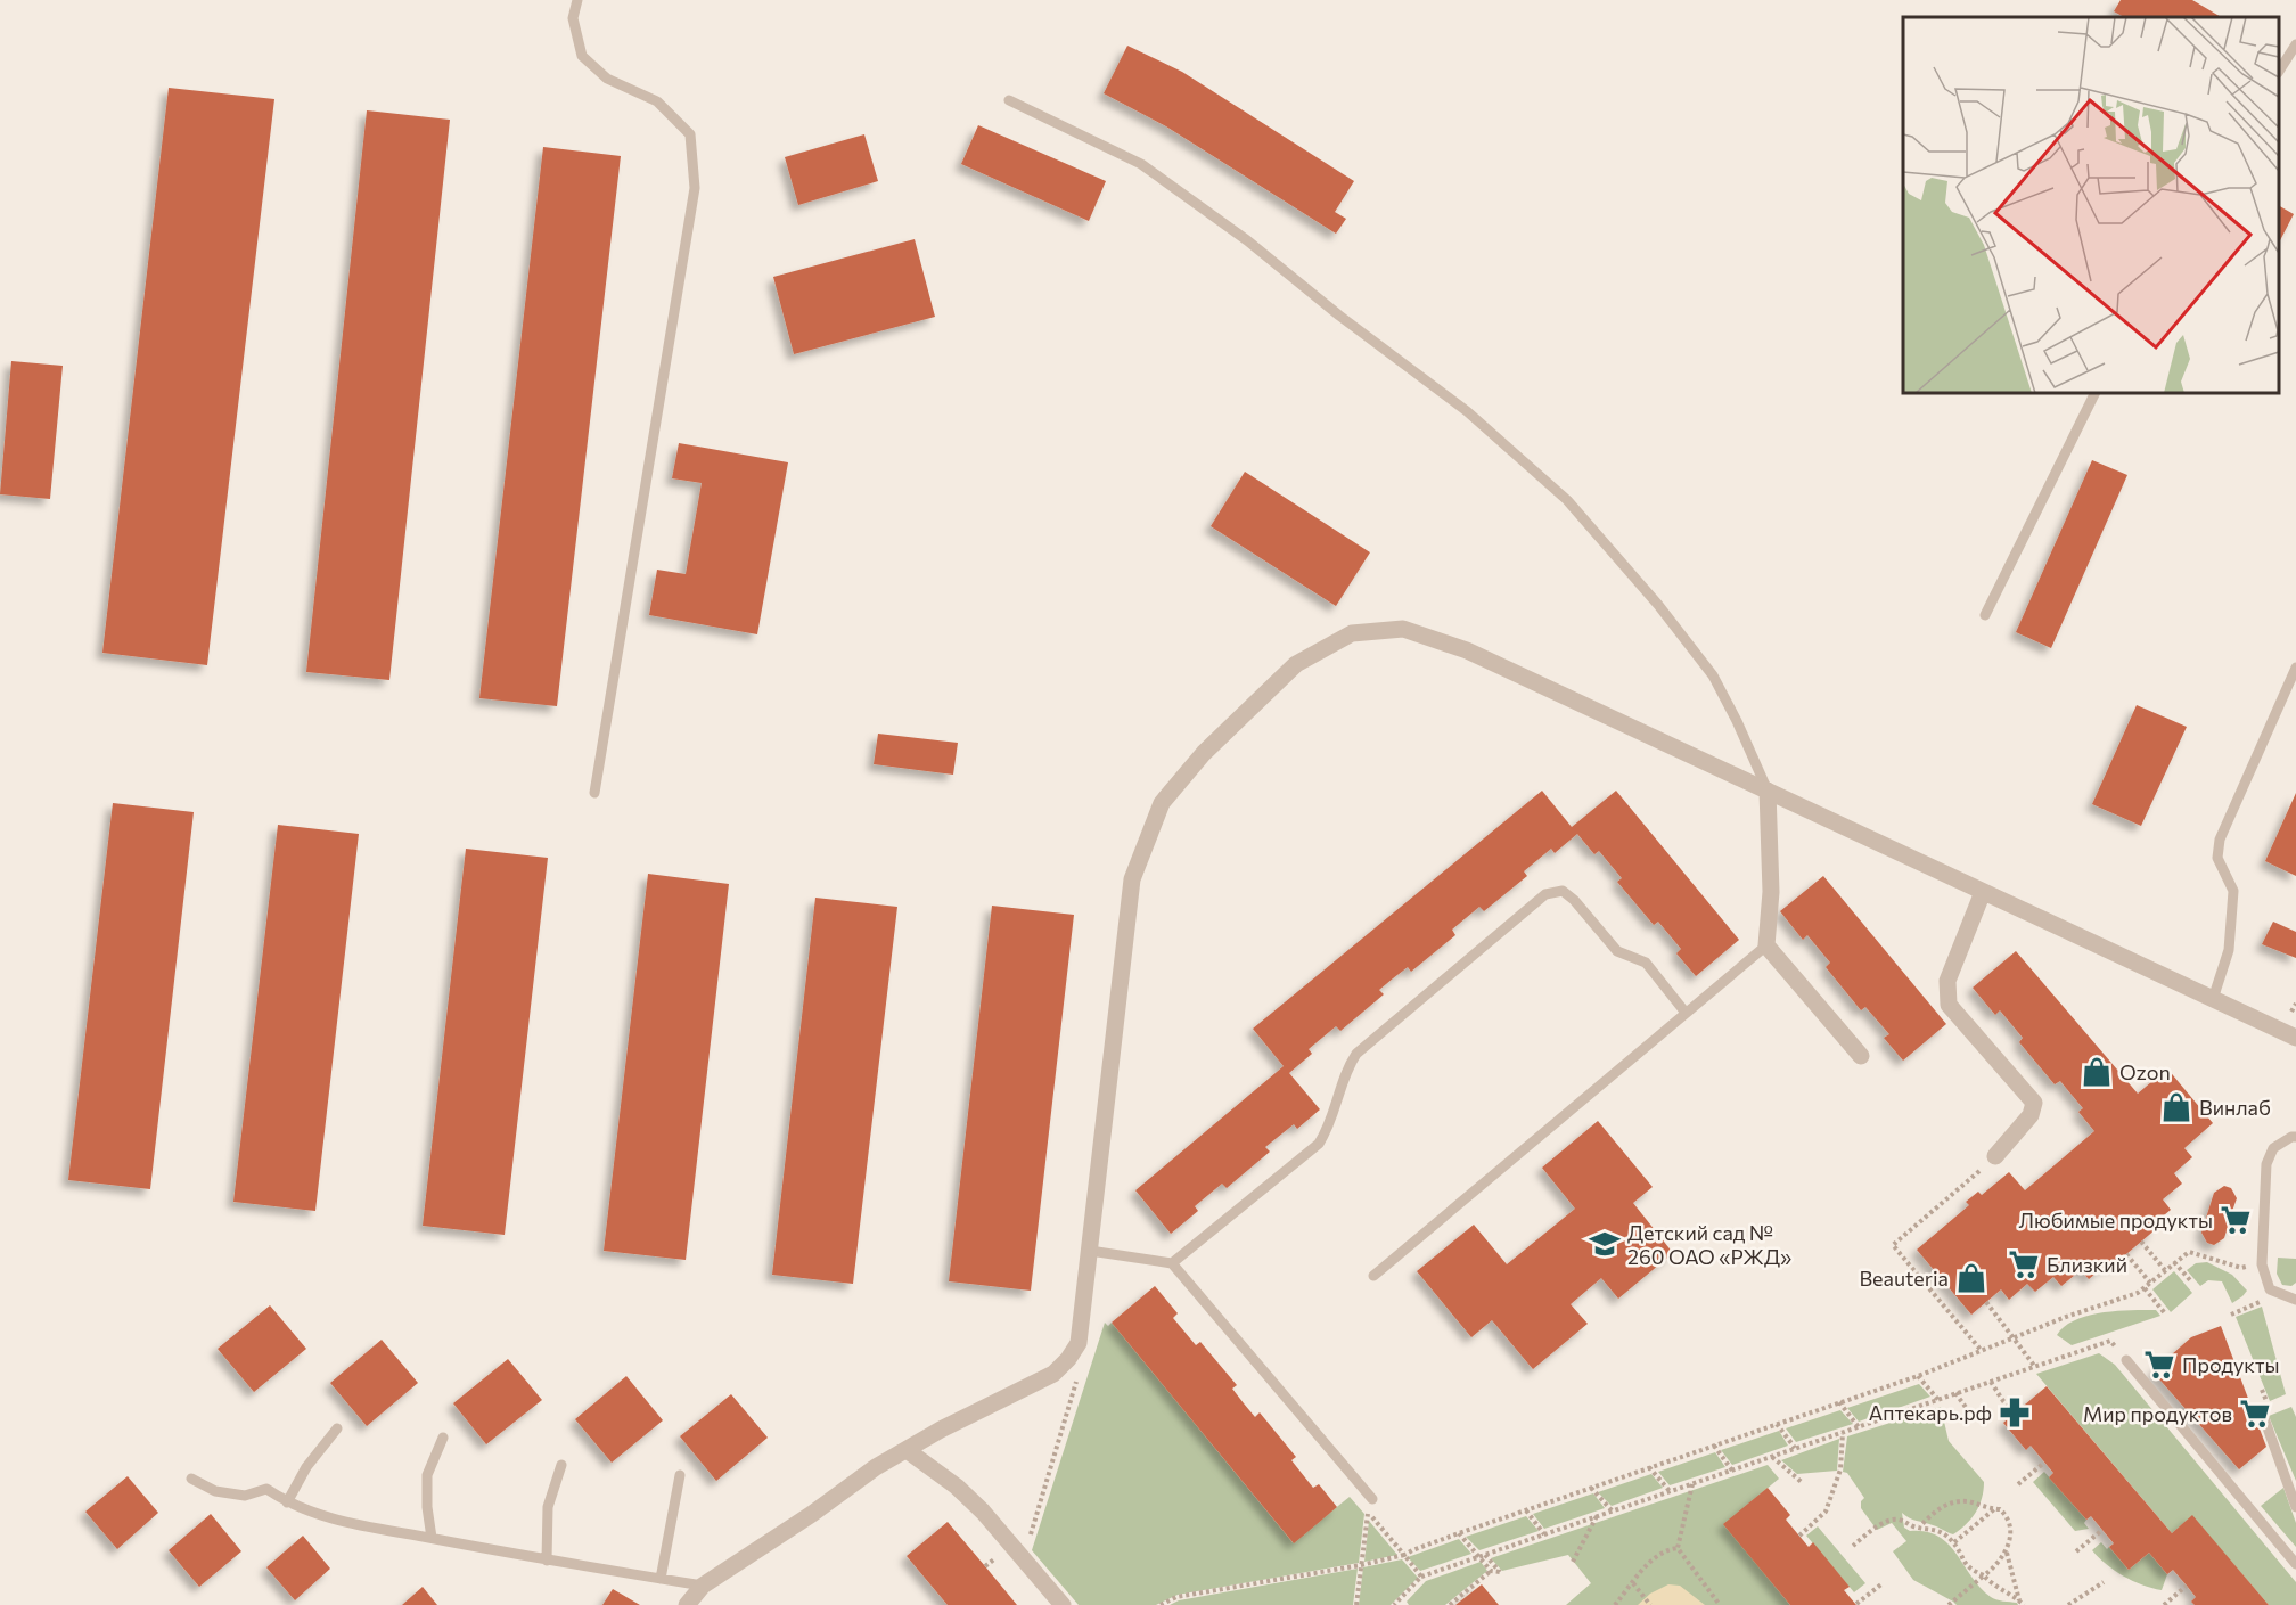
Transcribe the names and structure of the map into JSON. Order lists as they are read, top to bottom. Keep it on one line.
{"places":{"shop":["Ozon","Винлаб","Beauteria"],"supermarket":["Любимые продукты","Близкий","Продукты","Мир продуктов"],"school or university":["Детский сад № 260 ОАО «РЖД»"],"pharmacy":["Аптекарь.рф"]}}
